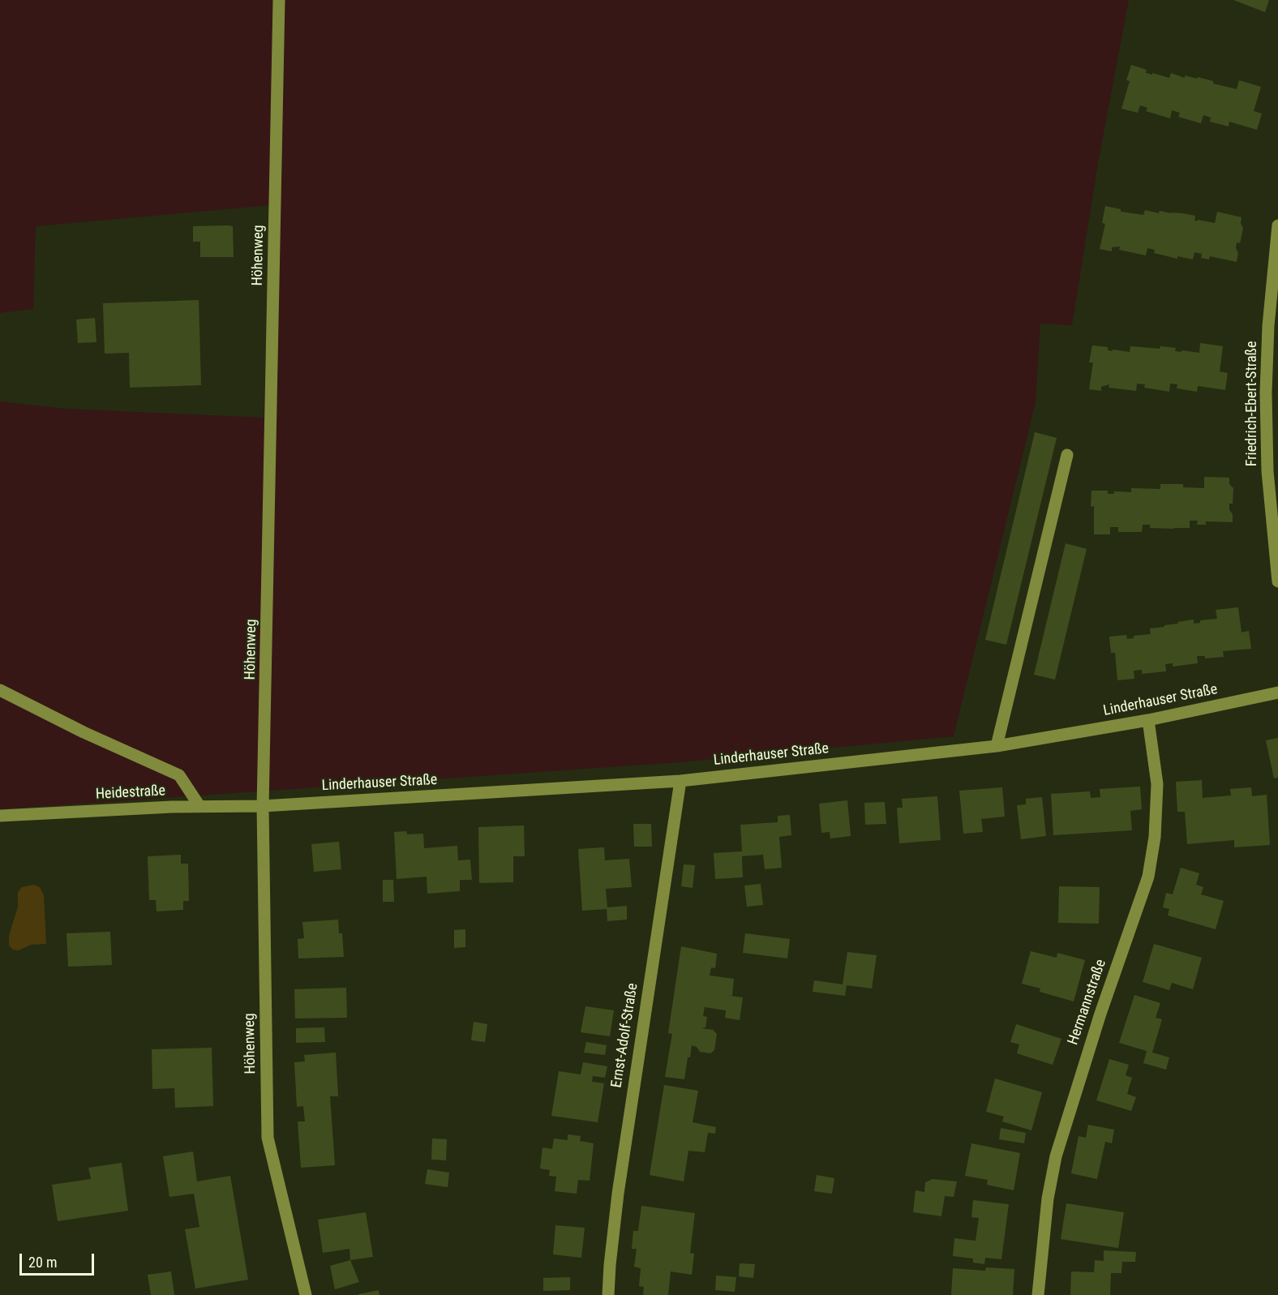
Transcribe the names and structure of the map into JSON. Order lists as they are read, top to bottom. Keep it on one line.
{"streets":{"street":["Höhenweg","Friedrich-Ebert-Straße","Linderhauser Straße","Heidestraße","Hermannstraße","Ernst-Adolf-Straße"]},"crossings":[["Höhenweg","Linderhauser Straße"],["Höhenweg","Heidestraße"],["Linderhauser Straße","Heidestraße"],["Linderhauser Straße","Hermannstraße"],["Linderhauser Straße","Ernst-Adolf-Straße"]],"scale_bar":"20 m"}
